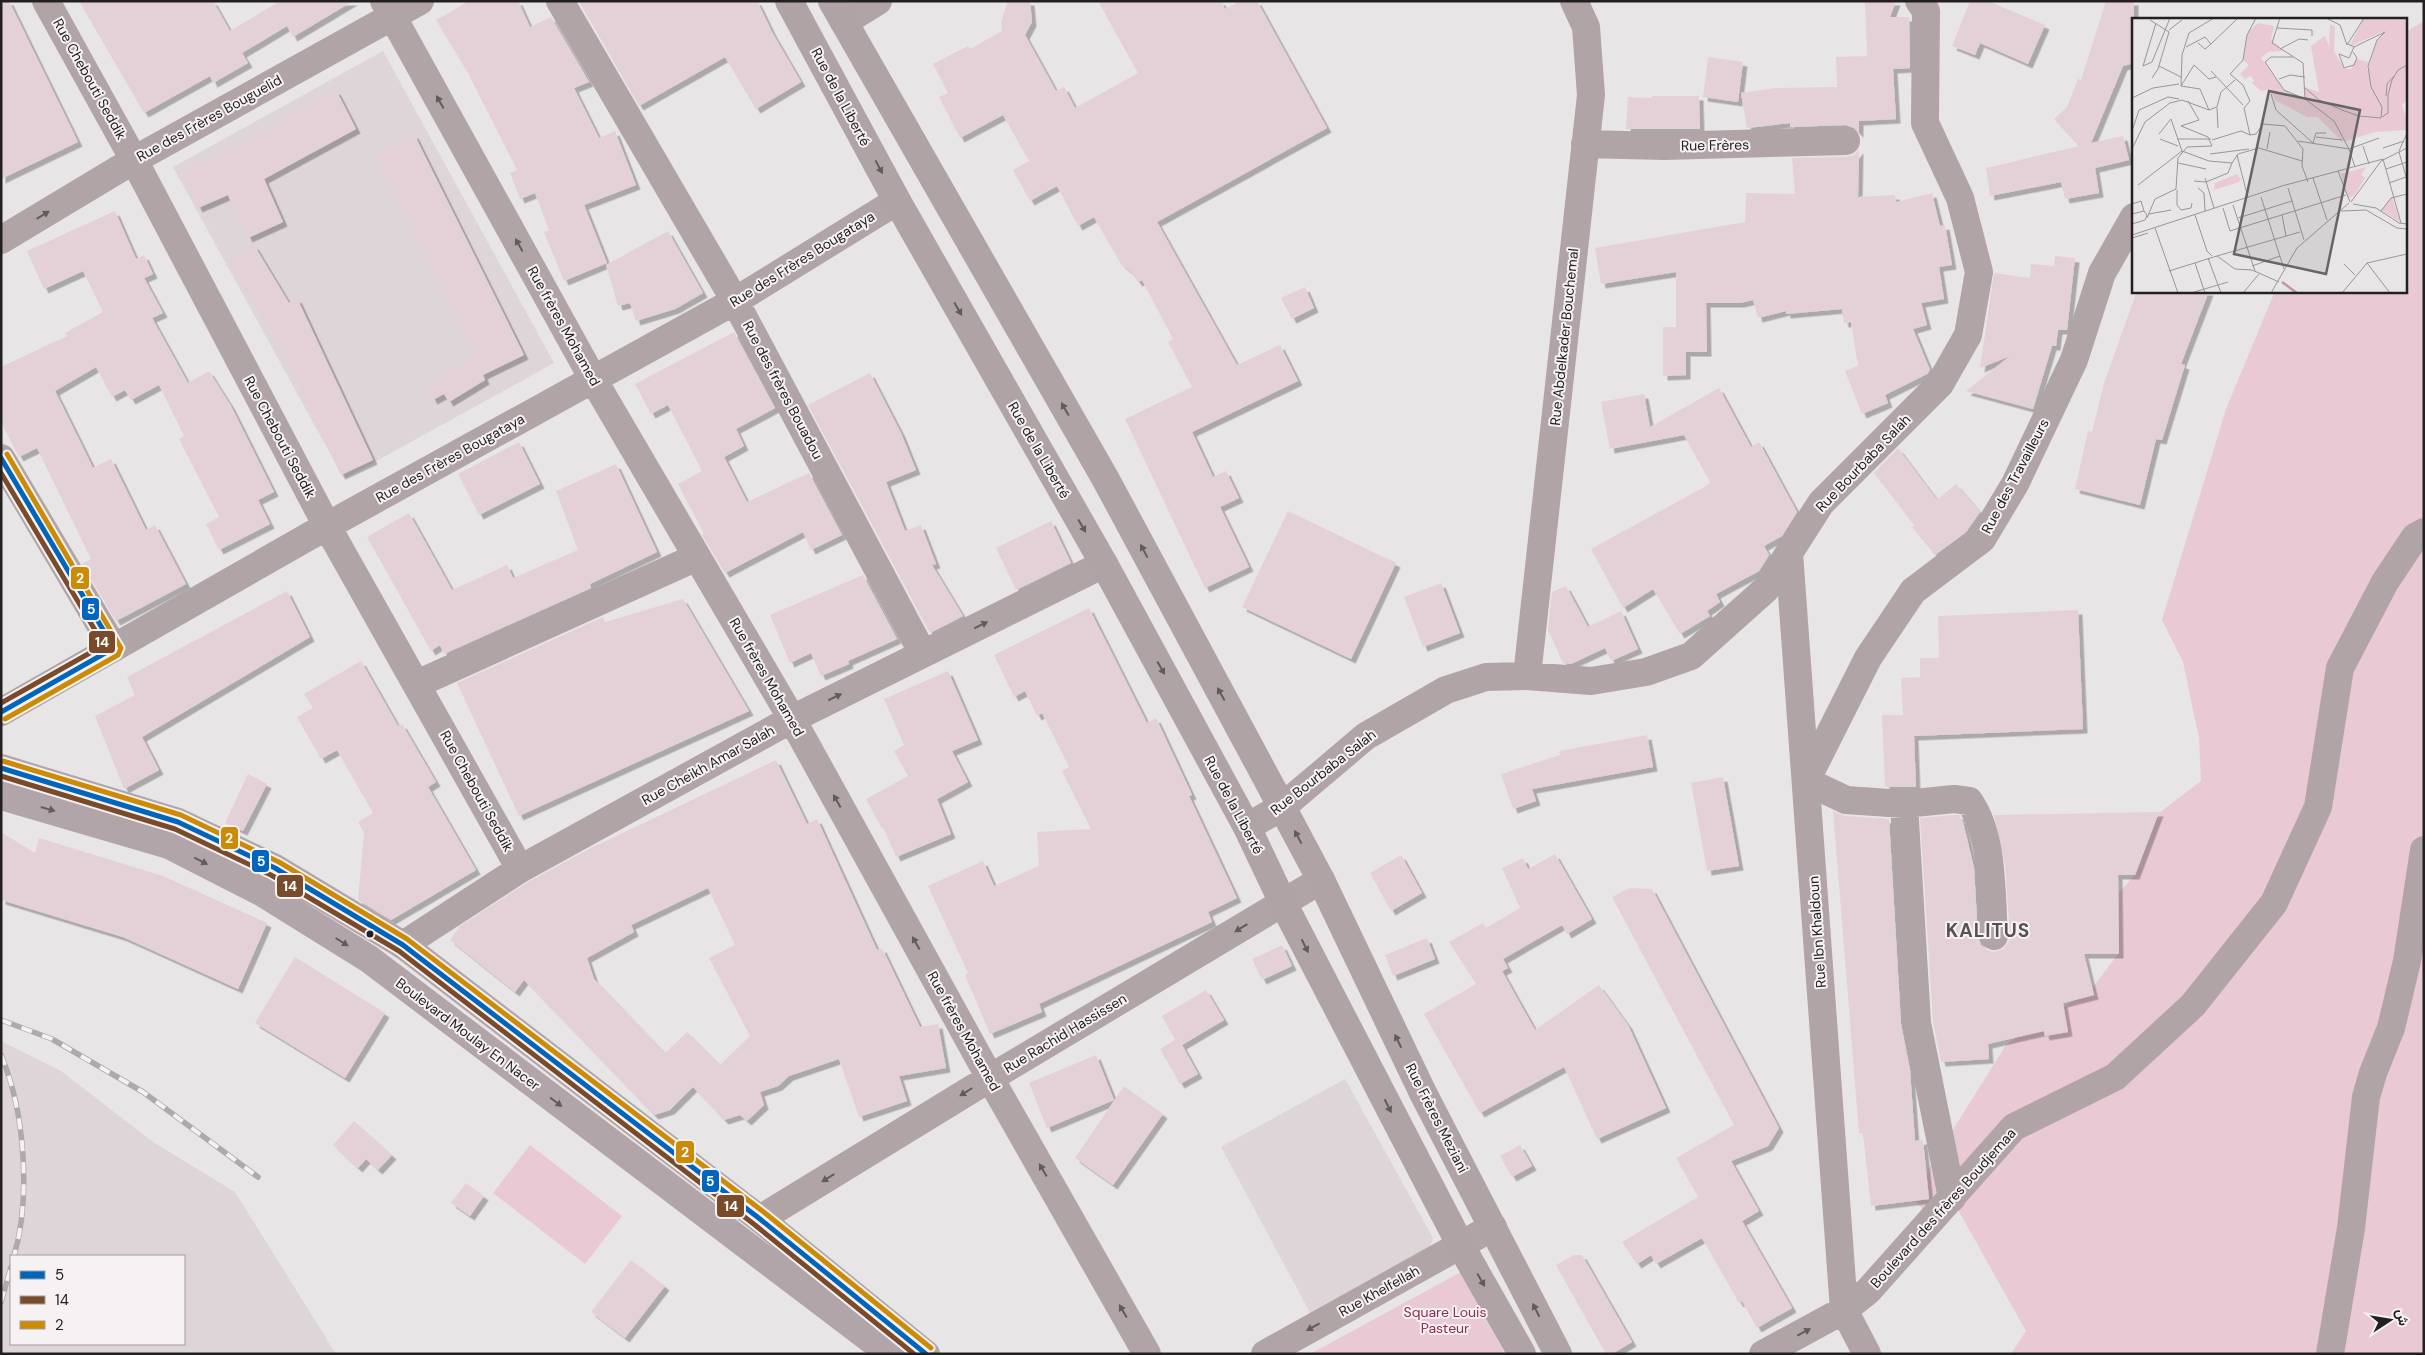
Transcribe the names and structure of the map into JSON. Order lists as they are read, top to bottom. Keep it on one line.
{"streets":{"main road":["Rue de la Liberté","Boulevard Moulay En Nacer","Rue Frères Meziani"],"street":["Rue Chebouti Seddik","Rue des Frères Bouguelid","Rue Frères","Rue des Frères Bougataya","Rue frères Mohamed","Rue Abdelkader Bouchemal","Rue des frères Bouadou","Rue Bourbaba Salah","Rue des Travailleurs","Rue Cheikh Amar Salah","Rue Ibn Khaldoun","Rue Rachid Hassissen","Boulevard des frères Boudjemaa","Rue Khelfellah"]},"crossings":[["Rue Chebouti Seddik","Rue des Frères Bouguelid"],["Rue Chebouti Seddik","Rue des Frères Bougataya"],["Rue Chebouti Seddik","Rue Cheikh Amar Salah"],["Rue de la Liberté","Rue des Frères Bougataya"],["Rue de la Liberté","Rue Bourbaba Salah"],["Rue de la Liberté","Rue Cheikh Amar Salah"],["Rue de la Liberté","Rue Rachid Hassissen"],["Rue des Frères Bouguelid","Rue frères Mohamed"],["Rue Frères","Rue Abdelkader Bouchemal"],["Rue des Frères Bougataya","Rue frères Mohamed"],["Rue des Frères Bougataya","Rue des frères Bouadou"],["Rue frères Mohamed","Rue Cheikh Amar Salah"],["Rue frères Mohamed","Rue Rachid Hassissen"],["Rue Abdelkader Bouchemal","Rue Bourbaba Salah"],["Rue des frères Bouadou","Rue Cheikh Amar Salah"],["Rue Bourbaba Salah","Rue Ibn Khaldoun"],["Rue des Travailleurs","Rue Ibn Khaldoun"],["Rue Ibn Khaldoun","Boulevard des frères Boudjemaa"],["Rue Rachid Hassissen","Rue Frères Meziani"],["Rue Frères Meziani","Rue Khelfellah"]],"one_way":["Rue frères Mohamed","Rue Cheikh Amar Salah","Rue Rachid Hassissen","Rue Khelfellah"],"districts":["KALITUS"],"parks":["Square Louis Pasteur"],"lines":["transit line 2","transit line 5","transit line 14"],"legend":["5","14","2"],"north":"right"}
